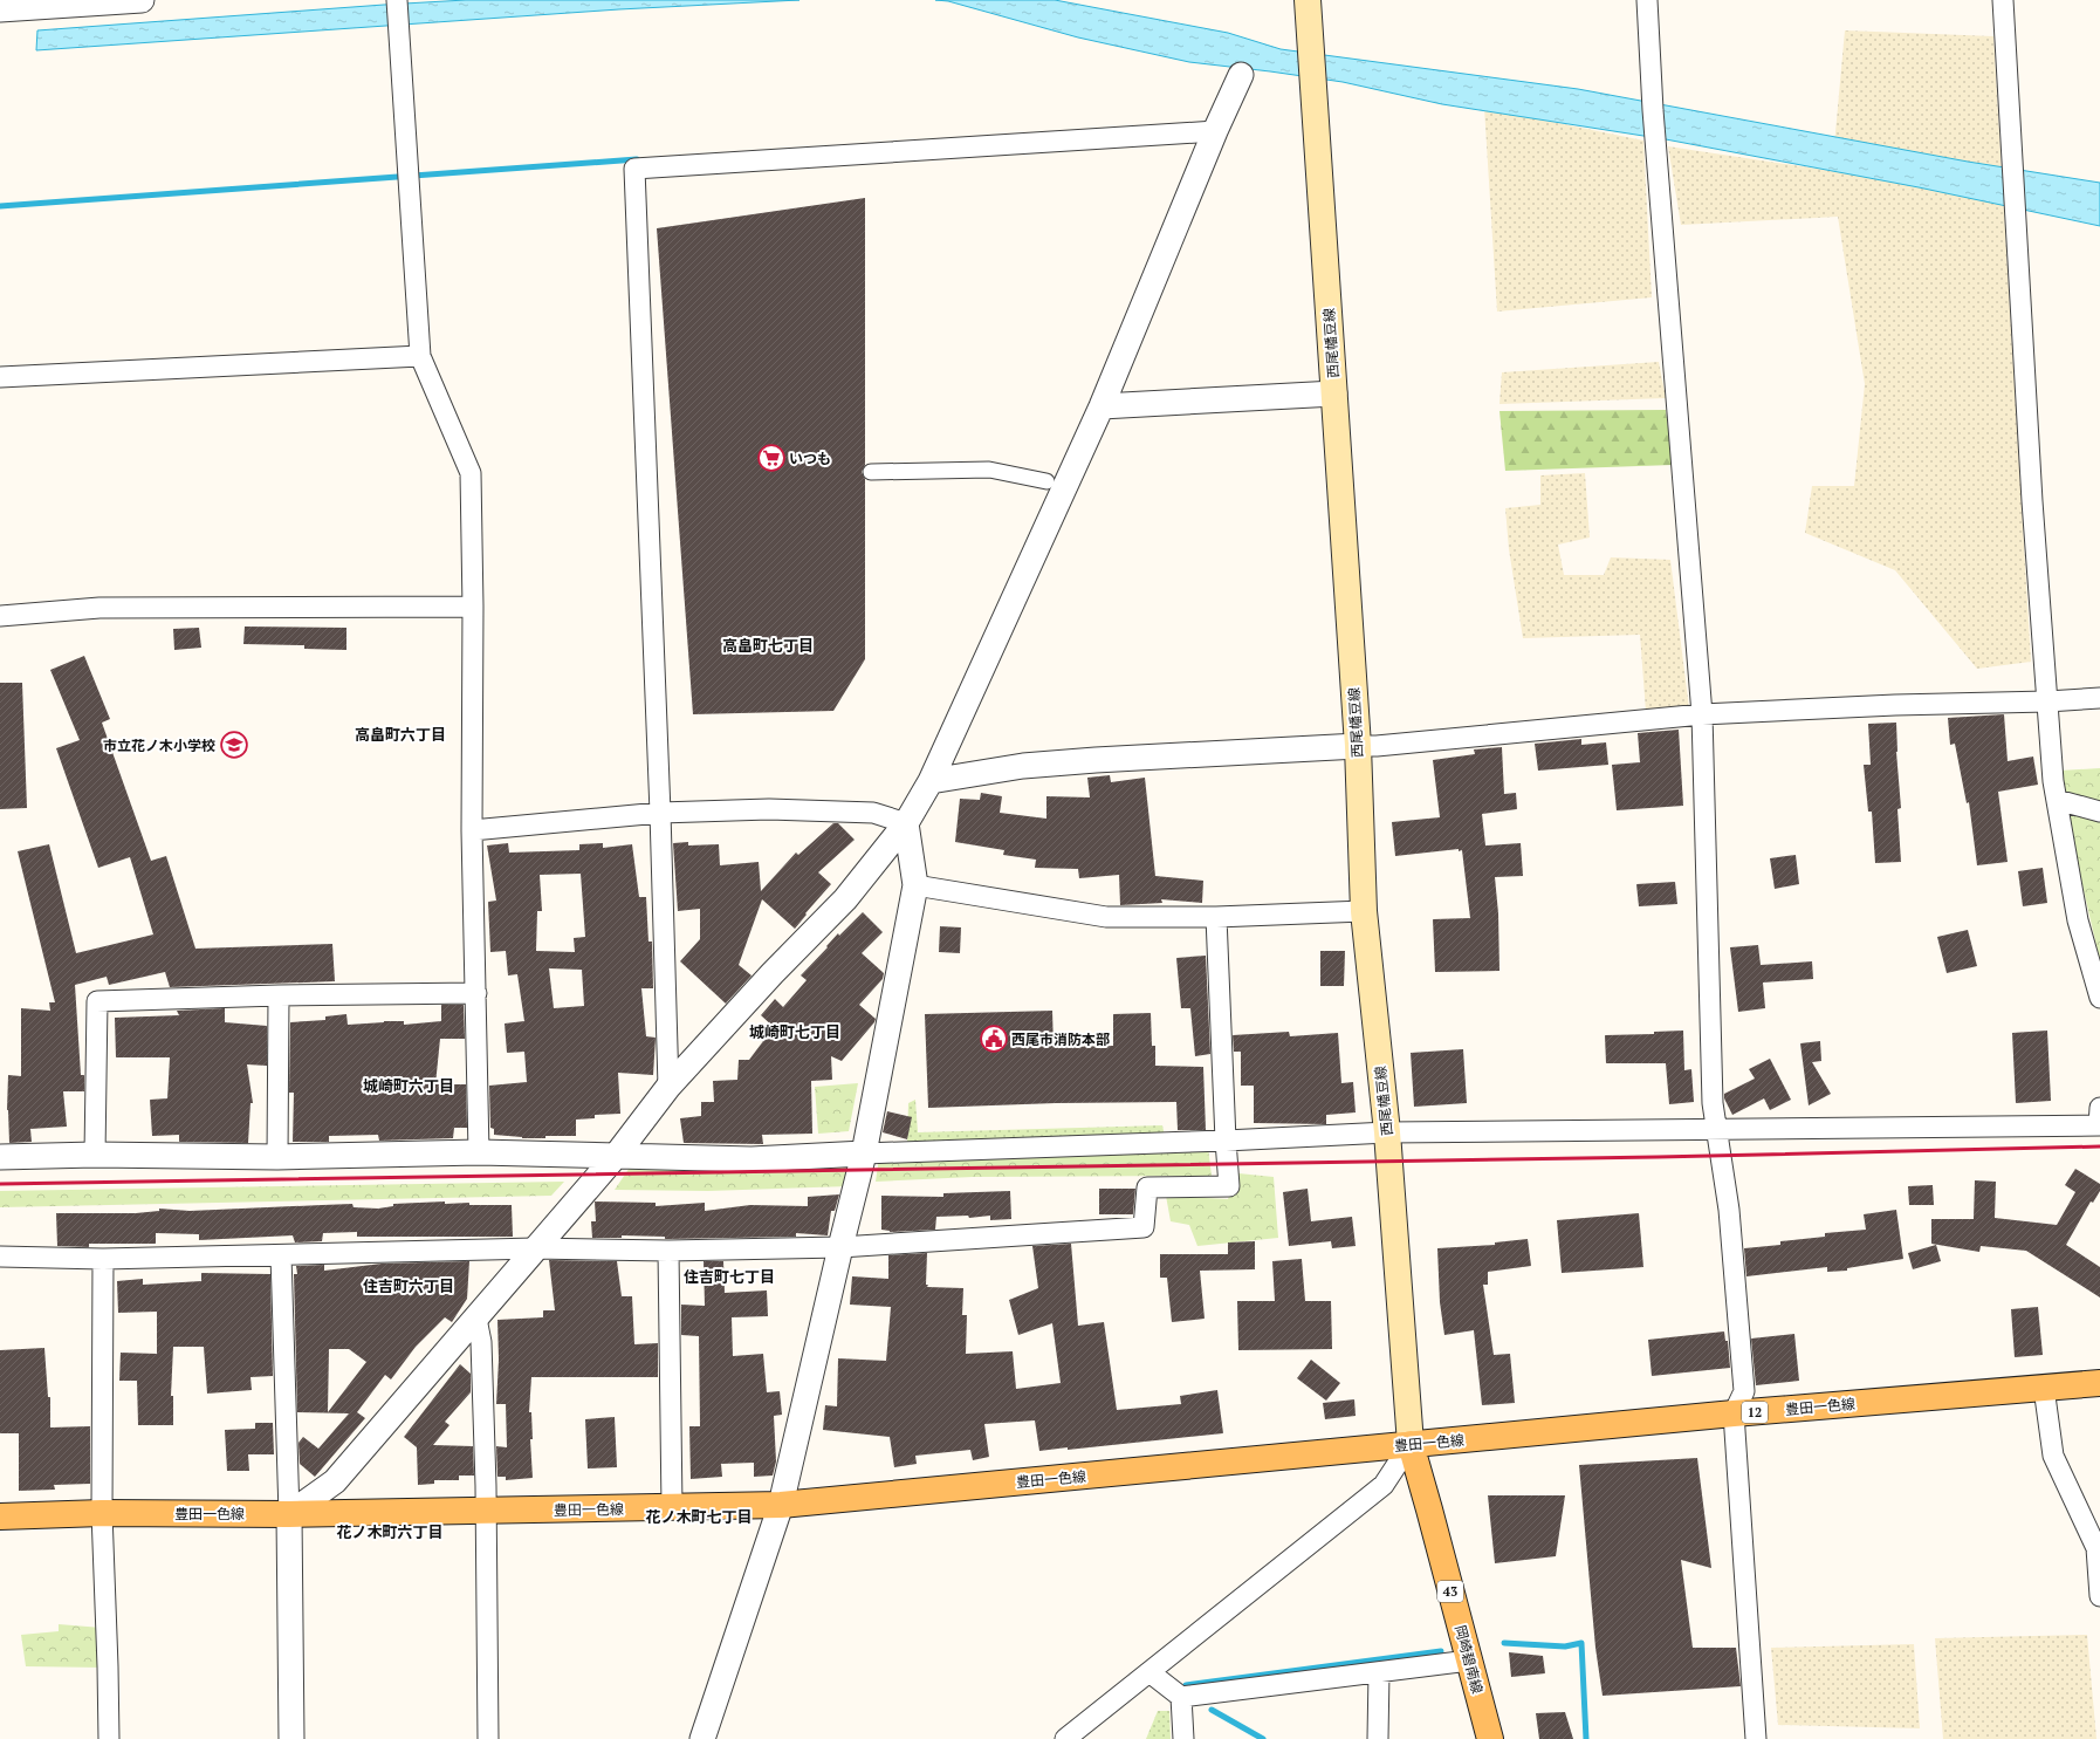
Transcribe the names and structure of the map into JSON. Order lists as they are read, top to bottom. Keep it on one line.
{"streets":{"main road":["西尾幡豆線","豊田一色線","12","43","岡崎碧南線"]},"crossings":[["西尾幡豆線","豊田一色線"],["西尾幡豆線","岡崎碧南線"],["豊田一色線","岡崎碧南線"]],"districts":["高畠町七丁目","高畠町六丁目","城崎町七丁目","城崎町六丁目","住吉町七丁目","住吉町六丁目","花ノ木町七丁目","花ノ木町六丁目"],"places":{"supermarket":["いつも"],"school or university":["市立花ノ木小学校"],"public building":["西尾市消防本部"]}}
